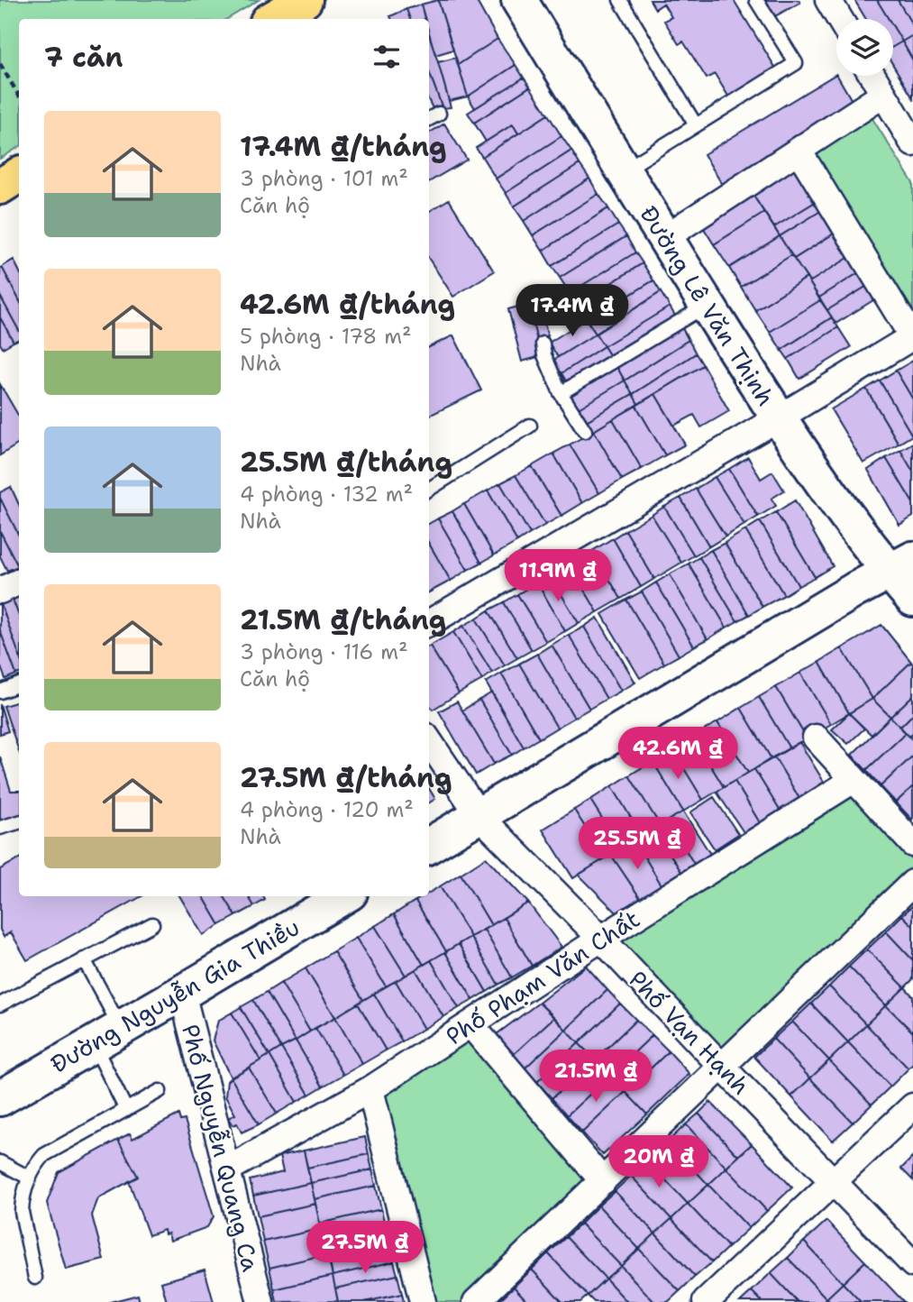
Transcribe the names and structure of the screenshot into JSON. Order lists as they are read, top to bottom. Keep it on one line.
{"streets":{"street":["Đường Lê Văn Thịnh","Phố Phạm Văn Chất","Đường Nguyễn Gia Thiều","Phố Vạn Hạnh","Phố Nguyễn Quang Ca"]},"crossings":[["Phố Phạm Văn Chất","Phố Vạn Hạnh"],["Phố Phạm Văn Chất","Phố Nguyễn Quang Ca"],["Đường Nguyễn Gia Thiều","Phố Nguyễn Quang Ca"]],"page":{"heading":"7 căn","list":[{"name":"17.4M ₫/tháng","note":"3 phòng · 101 m² · Căn hộ"},{"name":"42.6M ₫/tháng","note":"5 phòng · 178 m² · Nhà"},{"name":"25.5M ₫/tháng","note":"4 phòng · 132 m² · Nhà"},{"name":"21.5M ₫/tháng","note":"3 phòng · 116 m² · Căn hộ"},{"name":"27.5M ₫/tháng","note":"4 phòng · 120 m² · Nhà"}],"price":["17.4M ₫","11.9M ₫","42.6M ₫","25.5M ₫","21.5M ₫","20M ₫","27.5M ₫"]}}
